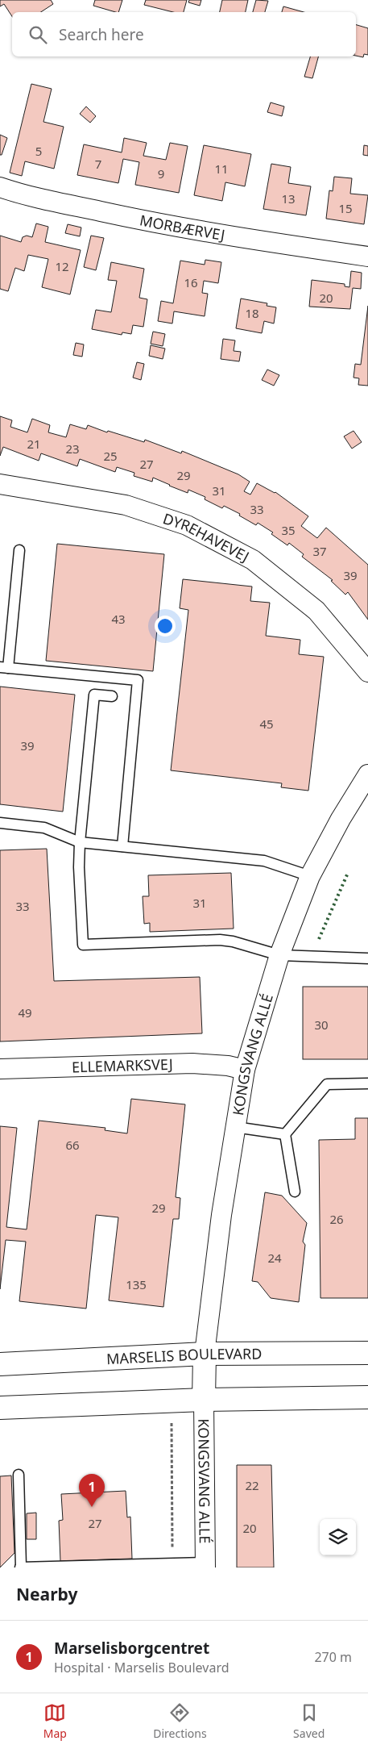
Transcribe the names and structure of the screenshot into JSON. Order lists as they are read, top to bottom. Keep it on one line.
{"streets":{"main road":["MARSELIS BOULEVARD"],"street":["MORBÆRVEJ","DYREHAVEVEJ","KONGSVANG ALLÉ","ELLEMARKSVEJ"]},"crossings":[["KONGSVANG ALLÉ","ELLEMARKSVEJ"],["KONGSVANG ALLÉ","MARSELIS BOULEVARD"]],"house_numbers":["5","7","11","9","13","15","12","16","20","18","21","23","25","27","29","31","33","35","37","39","43","45","39","31","33","49","30","66","29","26","24","135","22","27","20"],"page":{"search":"Search here","pins":"1","heading":"Nearby","list":[{"mark":"1","name":"Marselisborgcentret","note":"Hospital · Marselis Boulevard","value":"270 m"}],"nav":["Map","Directions","Saved"]}}
